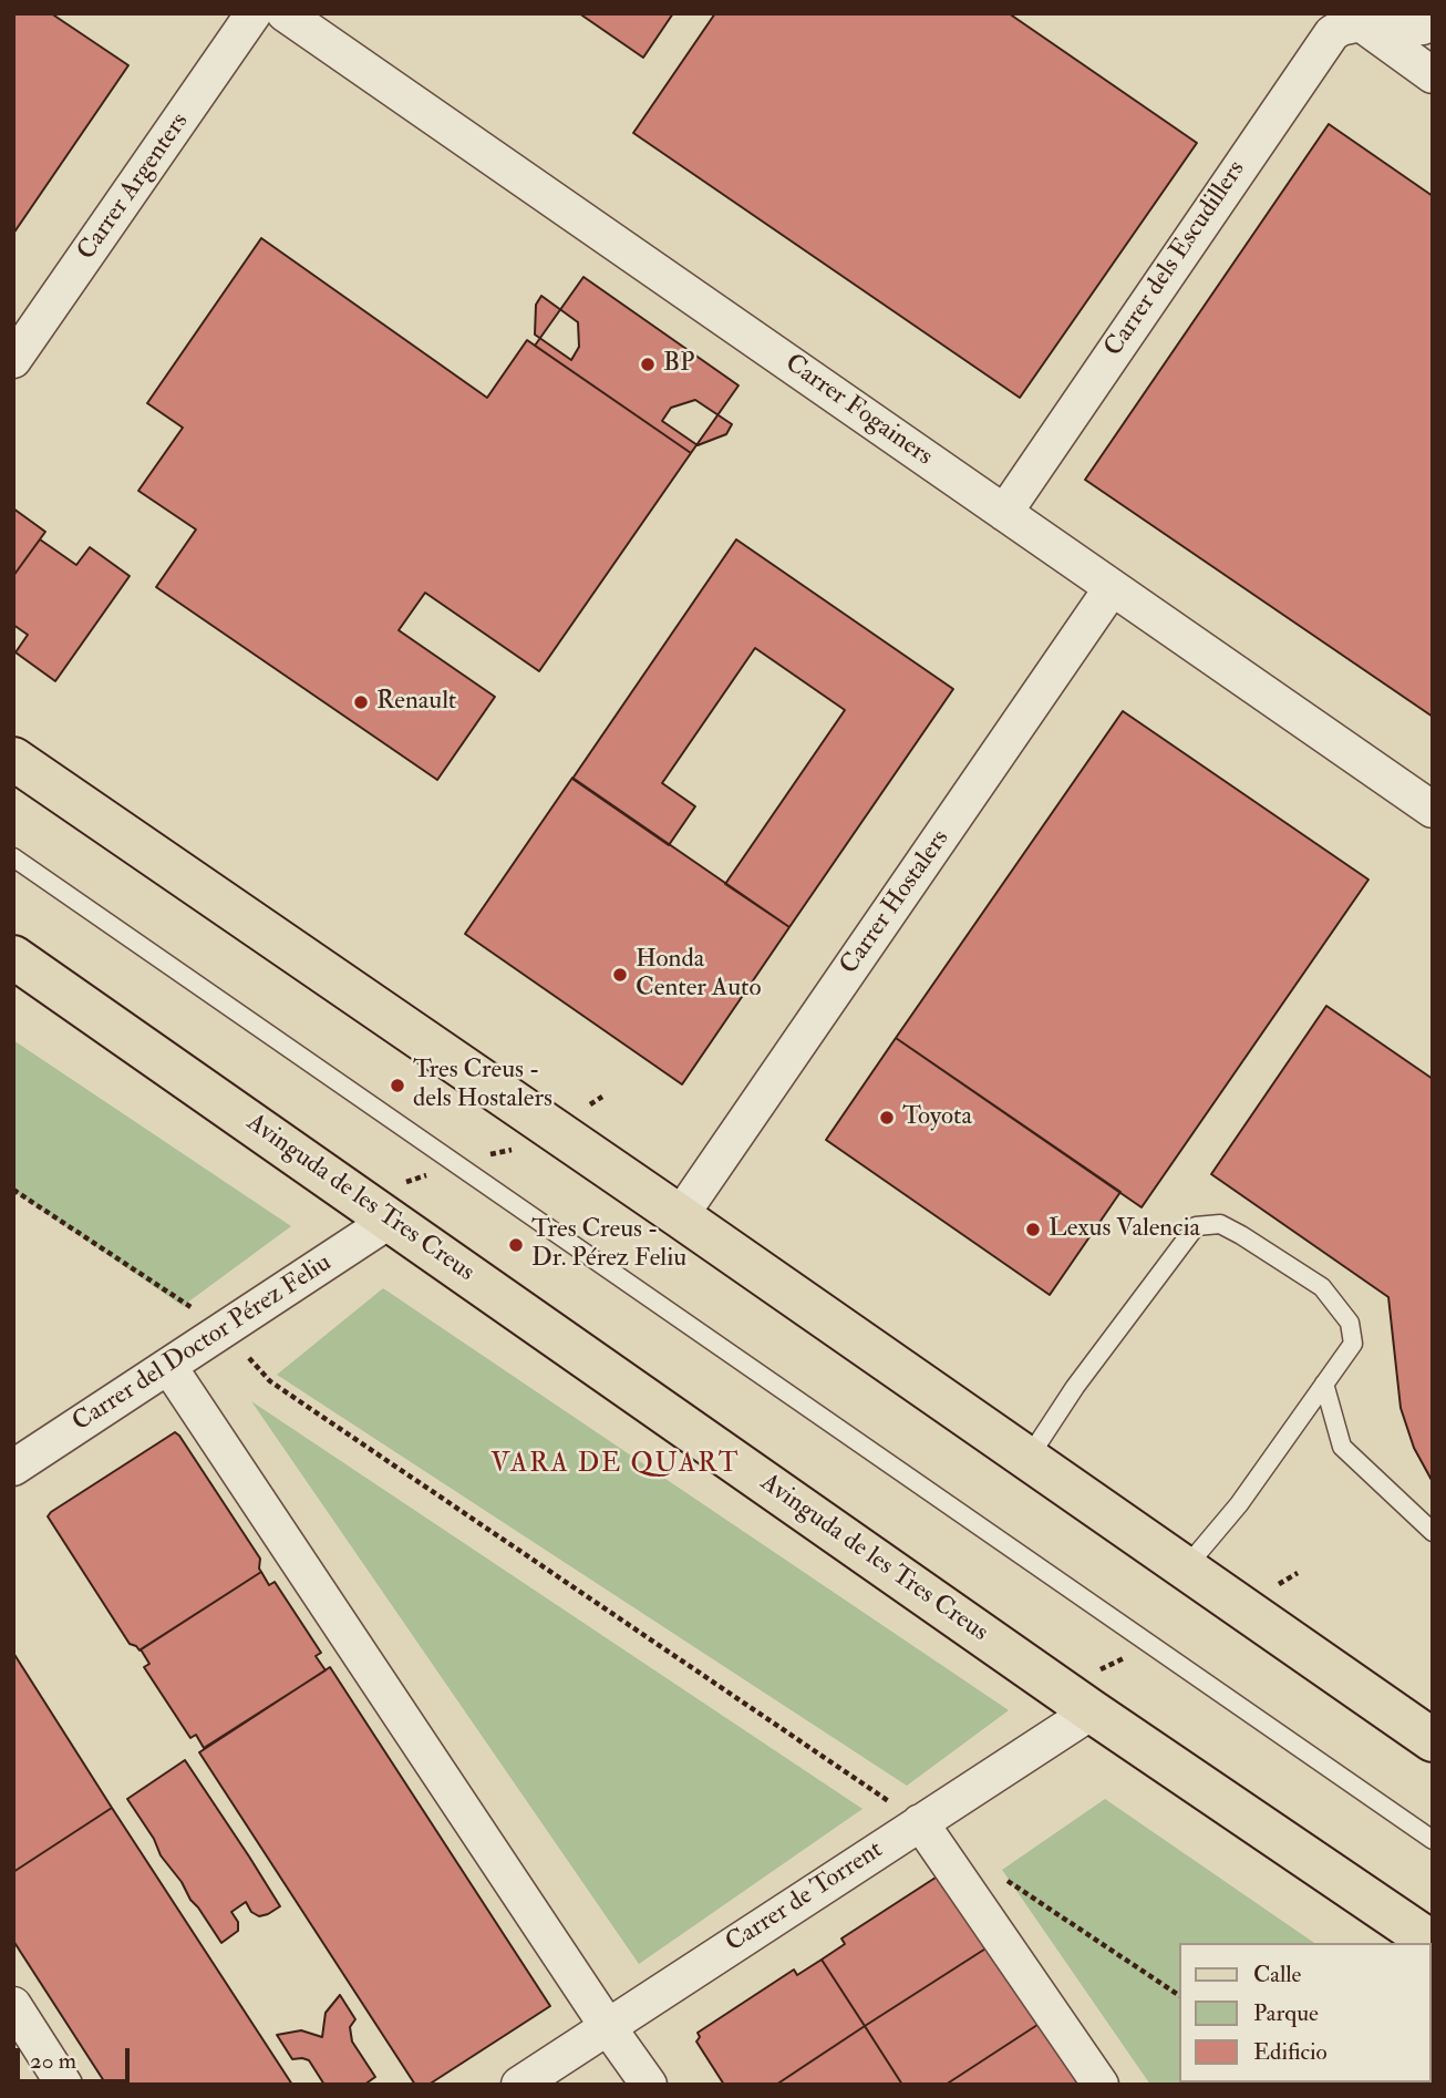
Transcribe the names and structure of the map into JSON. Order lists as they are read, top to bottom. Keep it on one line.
{"streets":{"main road":["Avinguda de les Tres Creus"],"street":["Carrer Argenters","Carrer dels Escudillers","Carrer Fogainers","Carrer Hostalers","Carrer del Doctor Pérez Feliu","Carrer de Torrent"]},"crossings":[["Carrer dels Escudillers","Carrer Fogainers"],["Carrer Fogainers","Carrer Hostalers"],["Avinguda de les Tres Creus","Carrer del Doctor Pérez Feliu"],["Avinguda de les Tres Creus","Carrer de Torrent"]],"districts":["VARA DE QUART"],"places":["BP","Renault","Honda Center Auto","Tres Creus - dels Hostalers","Toyota","Lexus Valencia","Tres Creus - Dr. Pérez Feliu"],"legend":["Calle","Parque","Edificio"],"scale_bar":"20 m"}
